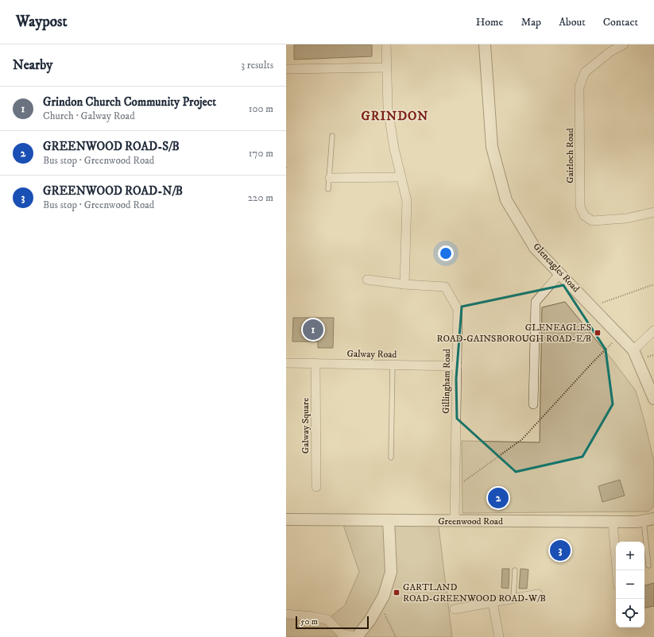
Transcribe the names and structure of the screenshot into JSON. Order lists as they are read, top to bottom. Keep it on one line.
{"streets":{"street":["Gairloch Road","Gleneagles Road","Galway Road","Gillingham Road","Galway Square","Greenwood Road"]},"crossings":[["Galway Road","Gillingham Road"],["Galway Road","Galway Square"],["Gillingham Road","Greenwood Road"]],"districts":["GRINDON"],"places":{"transit":["GLENEAGLES ROAD-GAINSBOROUGH ROAD-E/B","GARTLAND ROAD-GREENWOOD ROAD-W/B"]},"scale_bar":"50 m","page":{"header":"Waypost","nav":["Home","Map","About","Contact"],"heading":["Nearby","3 results"],"list":[{"mark":"1","name":"Grindon Church Community Project","note":"Church · Galway Road","value":"100 m"},{"mark":"2","name":"GREENWOOD ROAD-S/B","note":"Bus stop · Greenwood Road","value":"170 m"},{"mark":"3","name":"GREENWOOD ROAD-N/B","note":"Bus stop · Greenwood Road","value":"220 m"}],"pins":["1","2","3"],"map_buttons":["+","−"],"scale":"50 m"}}
